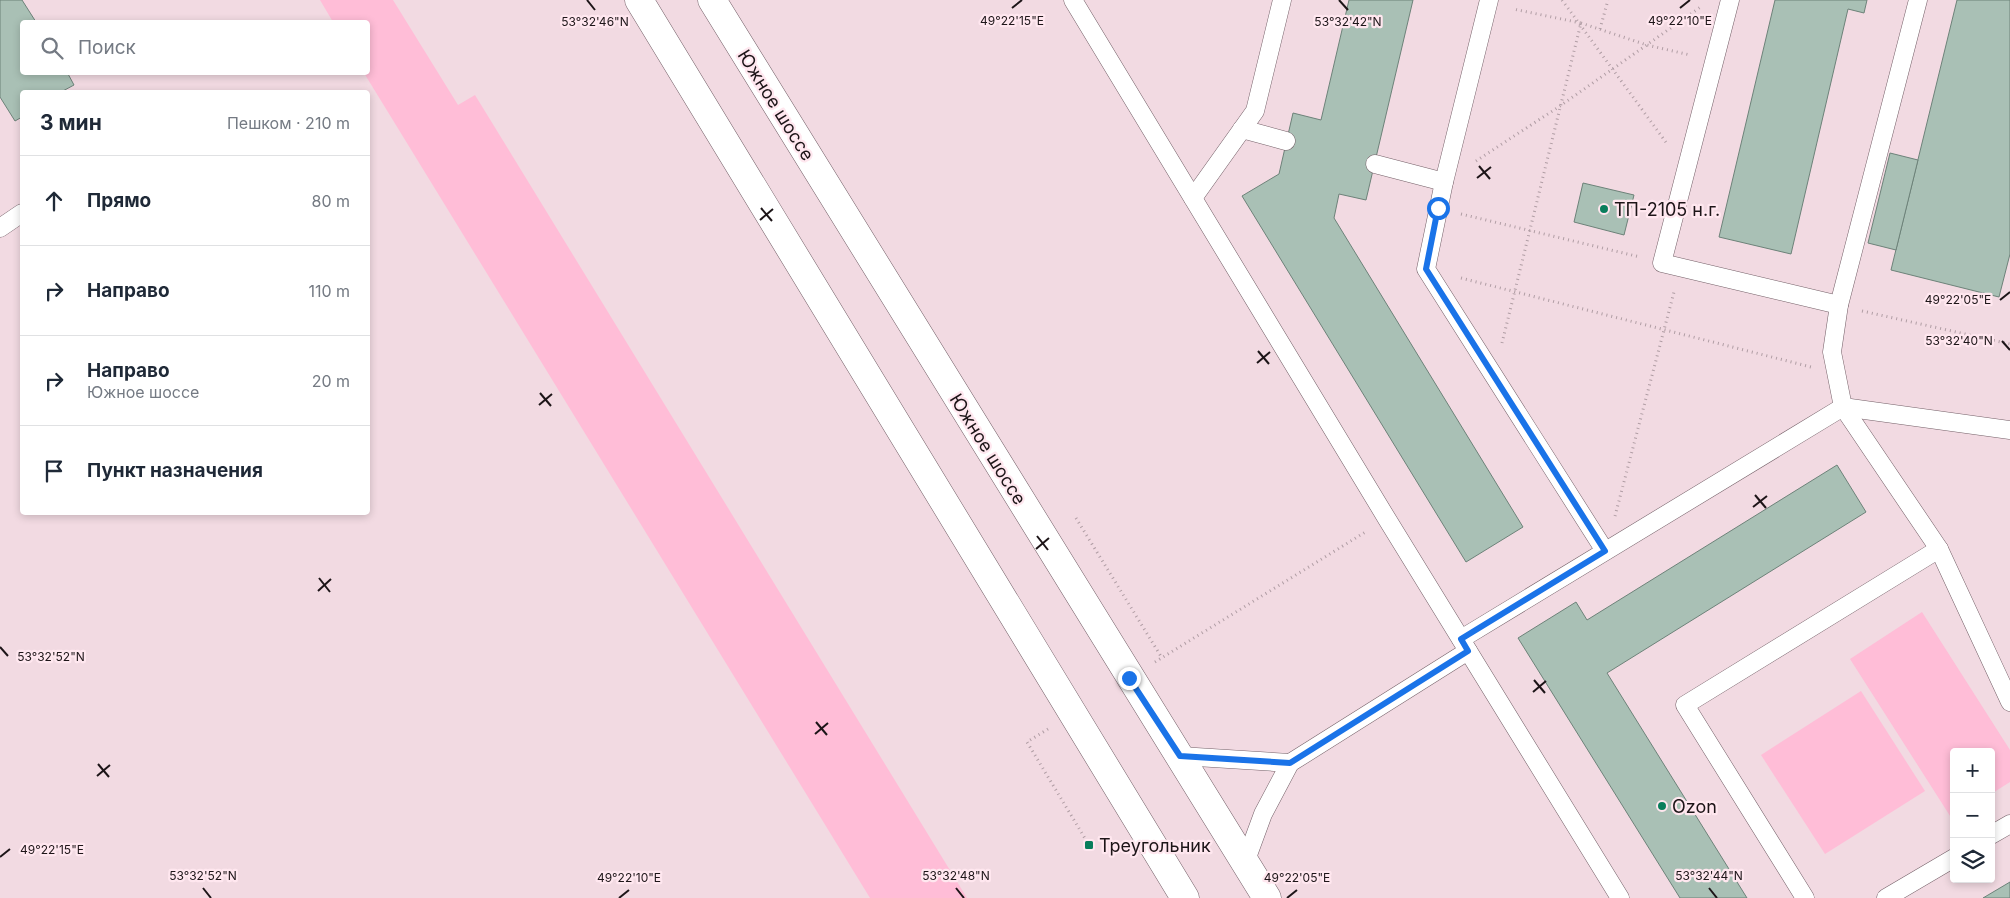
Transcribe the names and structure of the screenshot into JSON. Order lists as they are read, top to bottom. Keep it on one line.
{"streets":{"main road":["Южное шоссе"]},"places":{"other":["ТП-2105 н.г.","Ozon"],"transit":["Треугольник"]},"page":{"search":"Поиск","heading":["3 мин","Пешком · 210 m"],"list":[["Прямо","80 m"],["Направо","110 m"],["Направо","Южное шоссе","20 m"],"Пункт назначения"],"map_buttons":["+","−"]},"coordinates":["49°22'15\"E","49°22'10\"E","53°32'46\"N","53°32'42\"N","49°22'05\"E","53°32'40\"N","53°32'52\"N","53°32'48\"N","53°32'44\"N"]}
